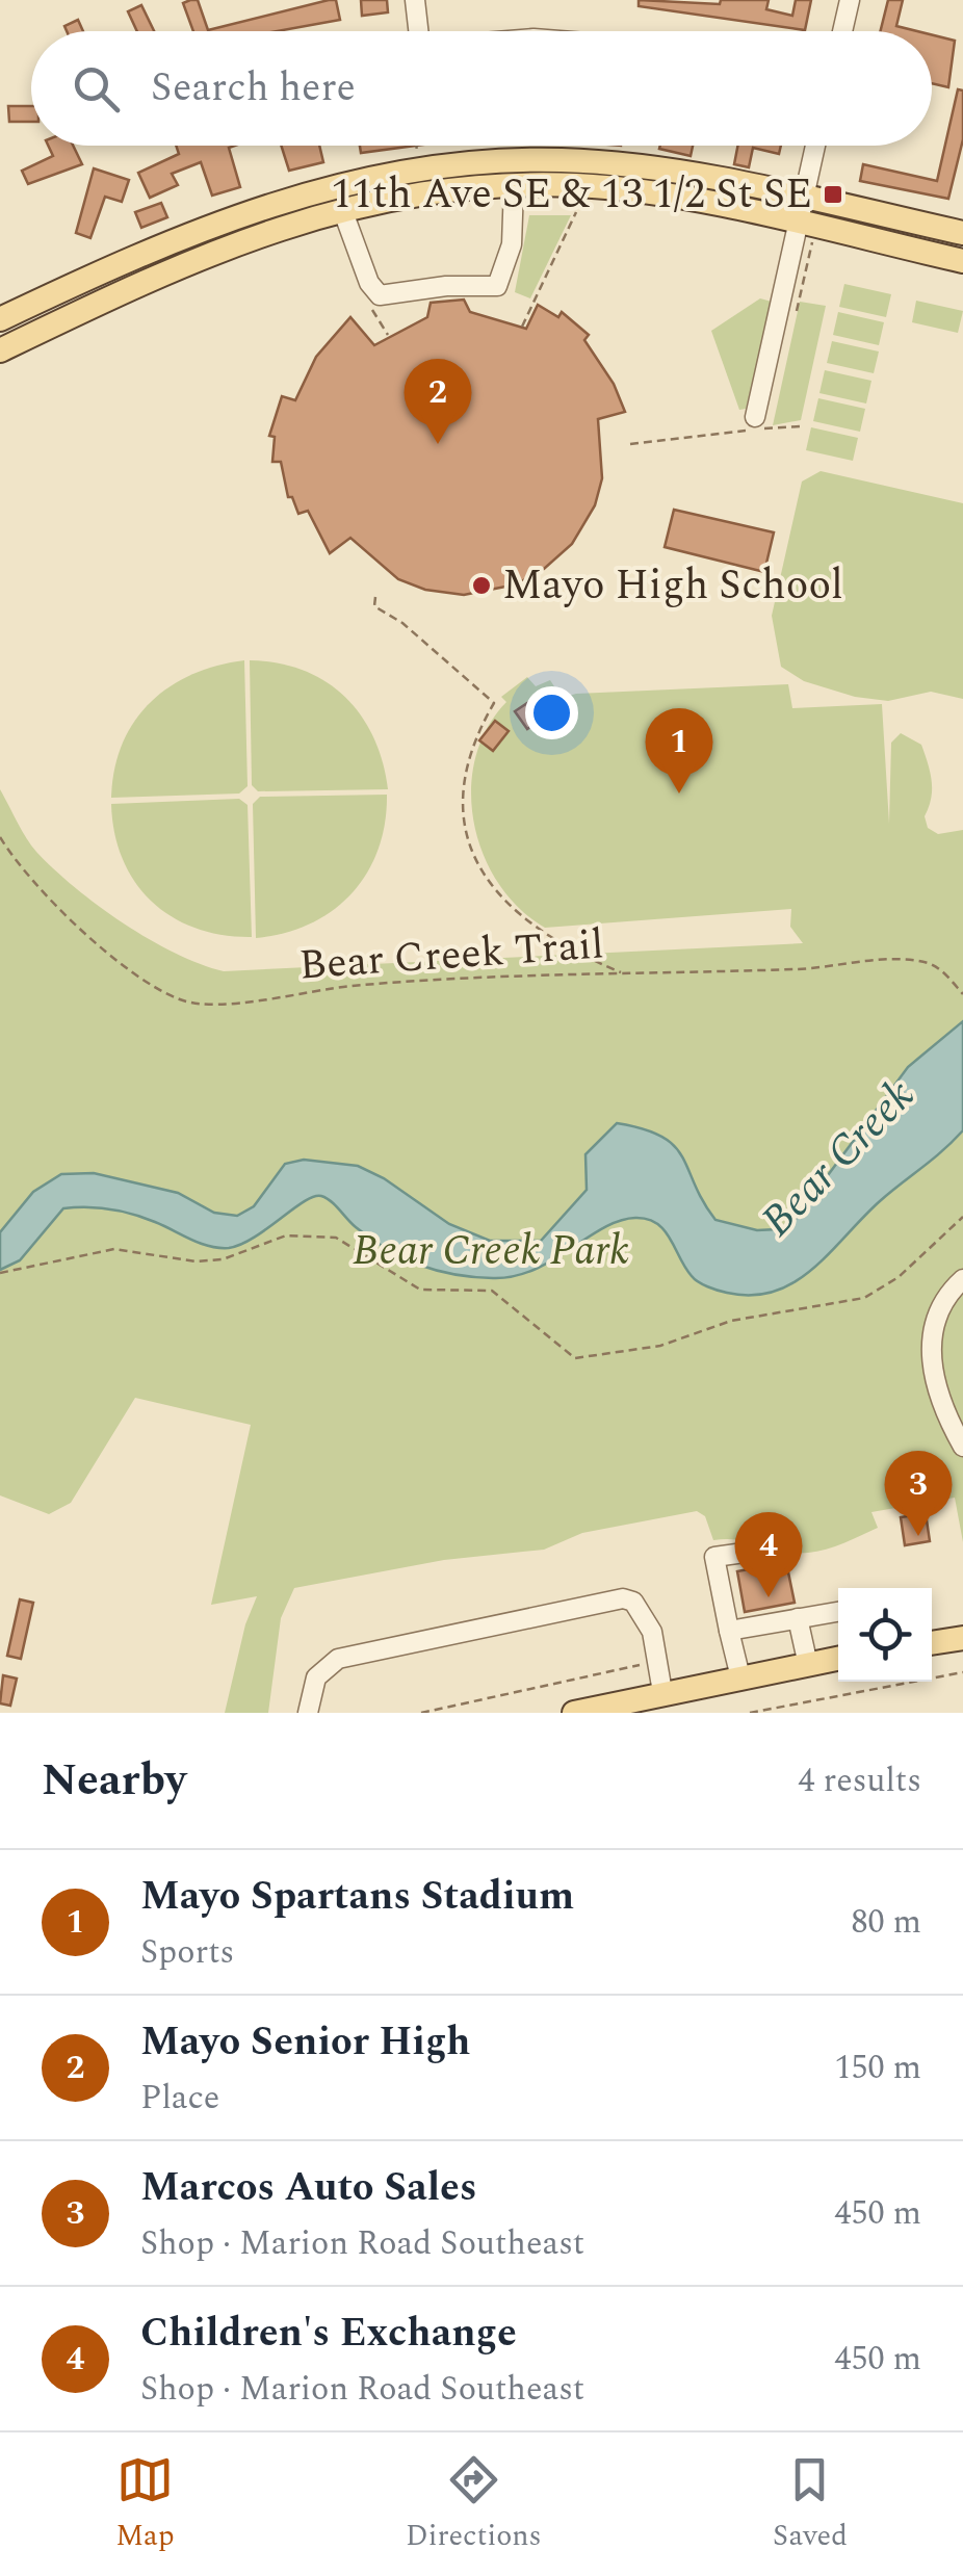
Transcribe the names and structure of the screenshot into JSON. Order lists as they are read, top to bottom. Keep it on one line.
{"streets":{"path":["Bear Creek Trail"]},"water":["Bear Creek"],"parks":["Bear Creek Park"],"places":{"transit":["11th Ave SE & 13 1/2 St SE"],"other":["Mayo High School"]},"page":{"search":"Search here","pins":["2","1","3","4"],"heading":["Nearby","4 results"],"list":[{"mark":"1","name":"Mayo Spartans Stadium","note":"Sports","value":"80 m"},{"mark":"2","name":"Mayo Senior High","note":"Place","value":"150 m"},{"mark":"3","name":"Marcos Auto Sales","note":"Shop · Marion Road Southeast","value":"450 m"},{"mark":"4","name":"Children's Exchange","note":"Shop · Marion Road Southeast","value":"450 m"}],"nav":["Map","Directions","Saved"]}}
